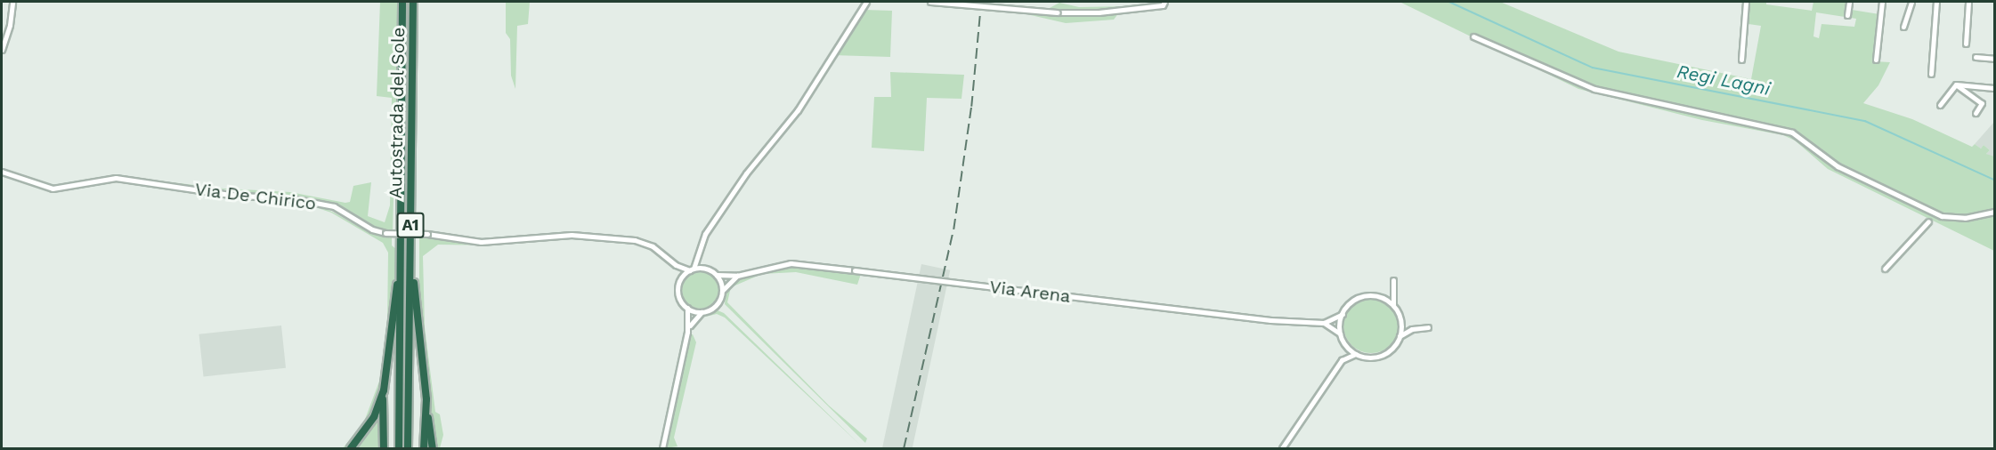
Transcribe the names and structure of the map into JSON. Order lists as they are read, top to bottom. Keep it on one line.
{"streets":{"highway":["Autostrada del Sole","A1"],"street":["Via De Chirico","Via Arena"]},"crossings":[["Via De Chirico","Via Arena"]],"water":["Regi Lagni"]}
